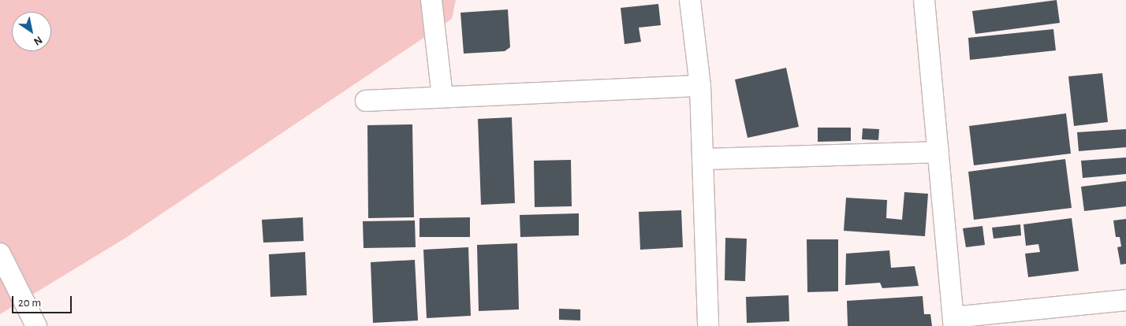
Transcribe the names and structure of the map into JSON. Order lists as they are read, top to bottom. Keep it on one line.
{"scale_bar":"20 m","north":"bottom right"}
